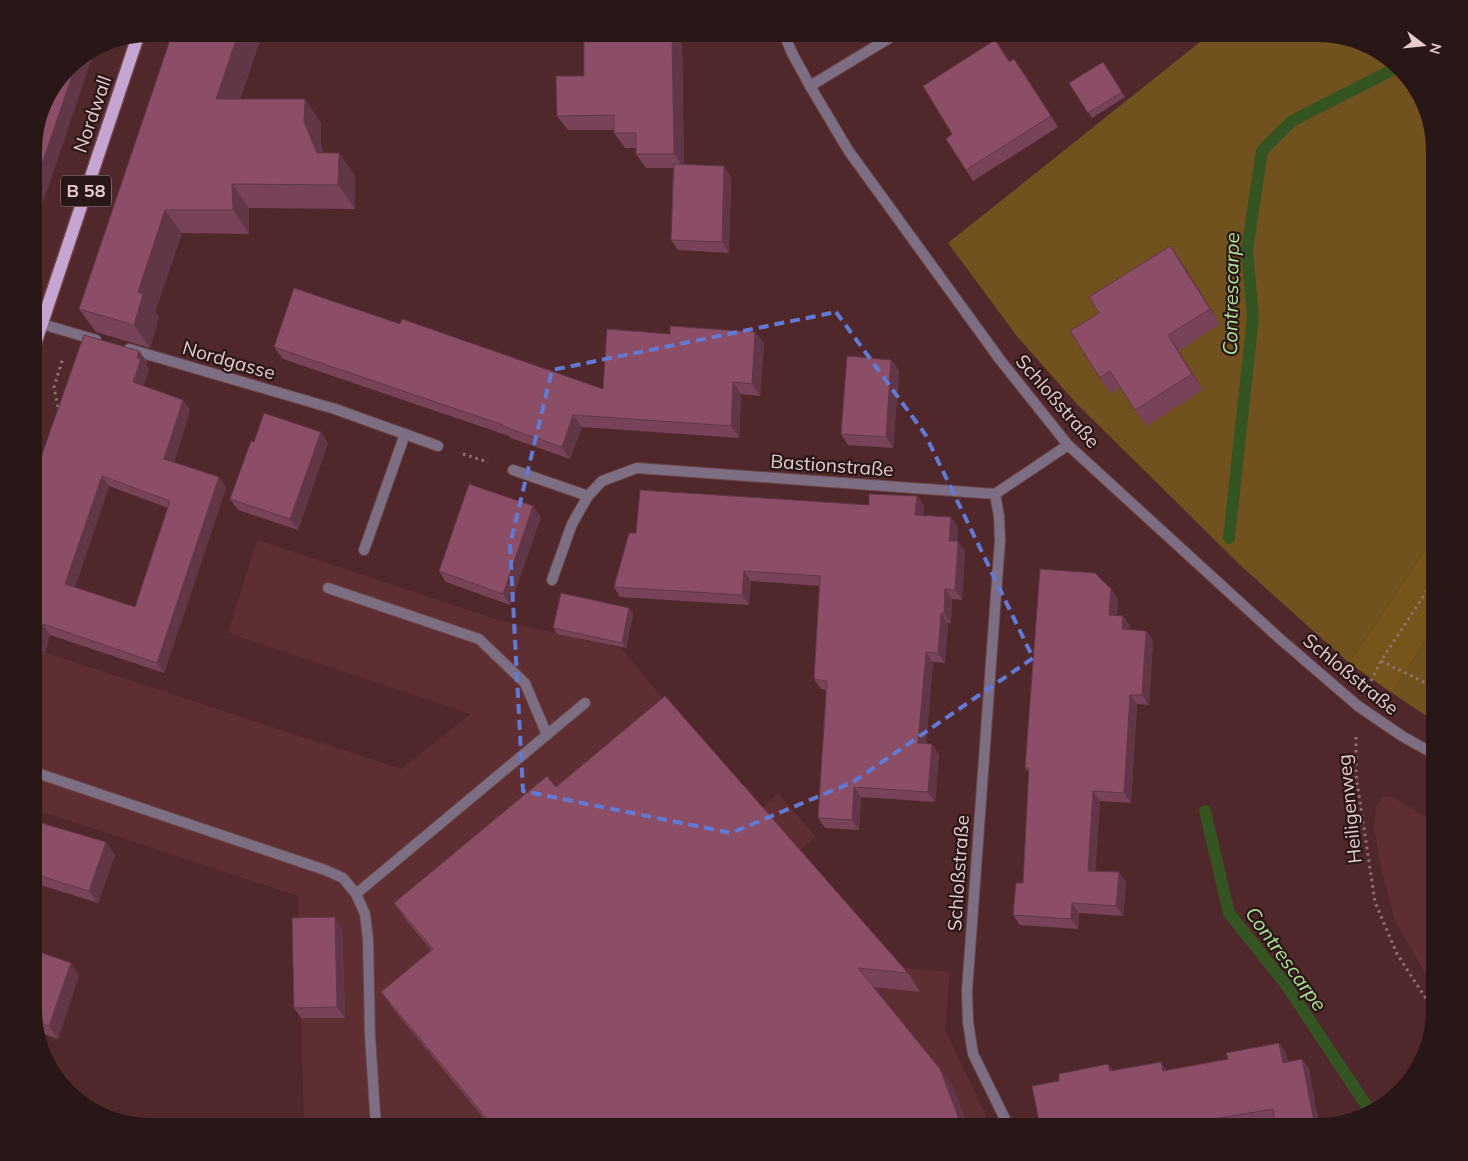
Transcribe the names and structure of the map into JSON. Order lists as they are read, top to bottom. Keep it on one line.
{"streets":{"main road":["Nordwall","B 58"],"street":["Nordgasse","Schloßstraße","Bastionstraße"],"path":["Heiligenweg"]},"crossings":[["Schloßstraße","Bastionstraße"],["Schloßstraße","Heiligenweg"]],"water":["Contrescarpe"],"north":"right"}
